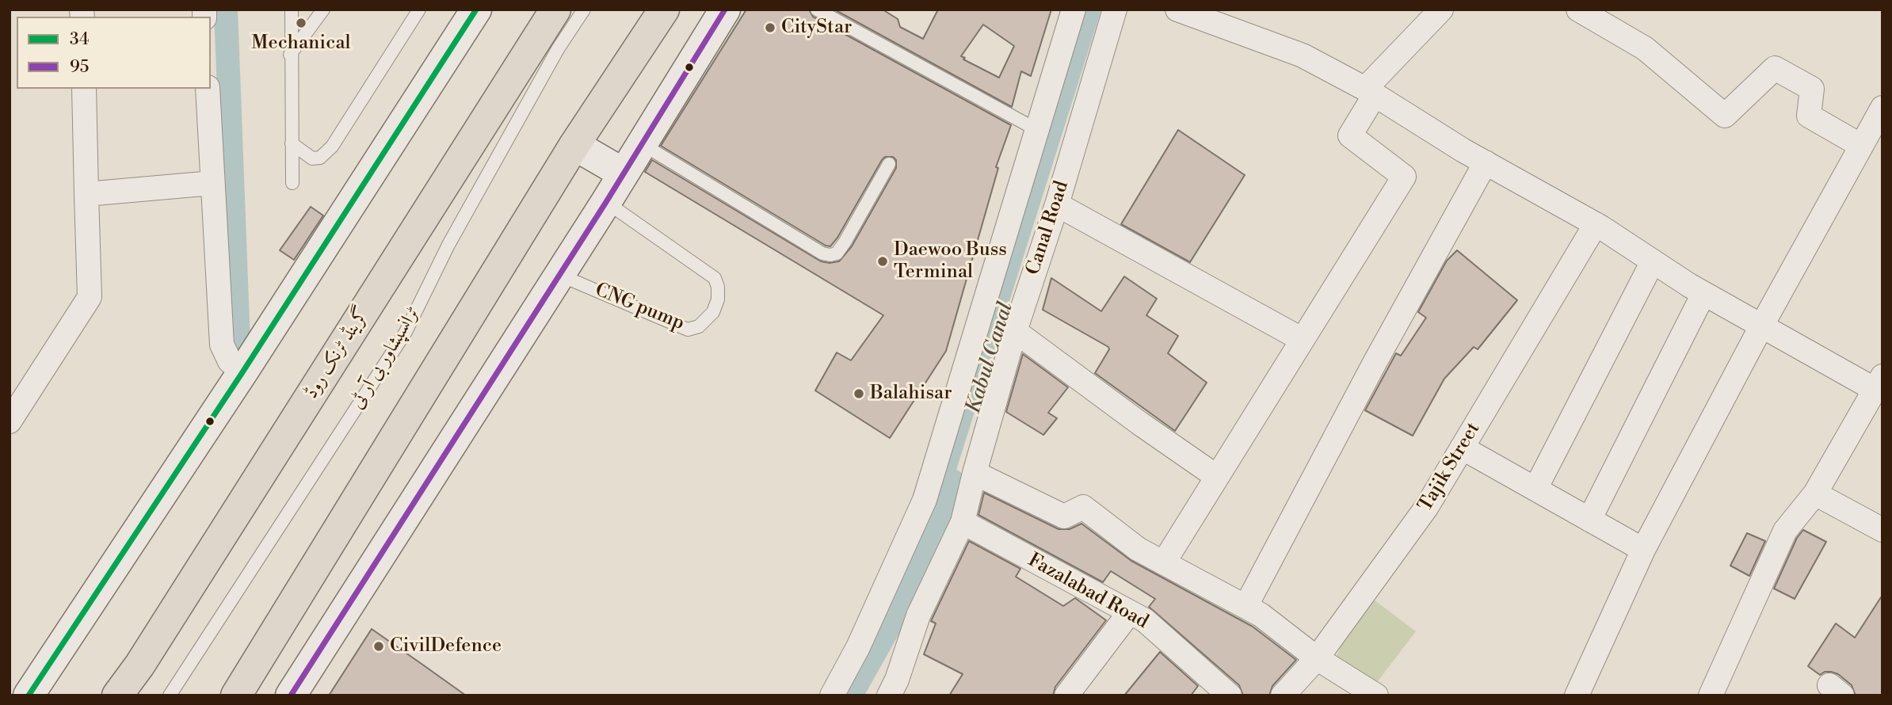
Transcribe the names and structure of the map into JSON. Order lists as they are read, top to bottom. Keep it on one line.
{"streets":{"highway":["گرینڈ ٹرنک روڈ"],"street":["Canal Road","Tajik Street","Fazalabad Road"],"lane":["CNG pump","ٹرانسپشاور بی آر ٹی"]},"crossings":[["Canal Road","Fazalabad Road"]],"water":["Kabul Canal"],"places":["Mechanical","CityStar","Daewoo Buss Terminal","Balahisar","CivilDefence"],"lines":["transit line 34","transit line 95"],"legend":["34","95"]}
